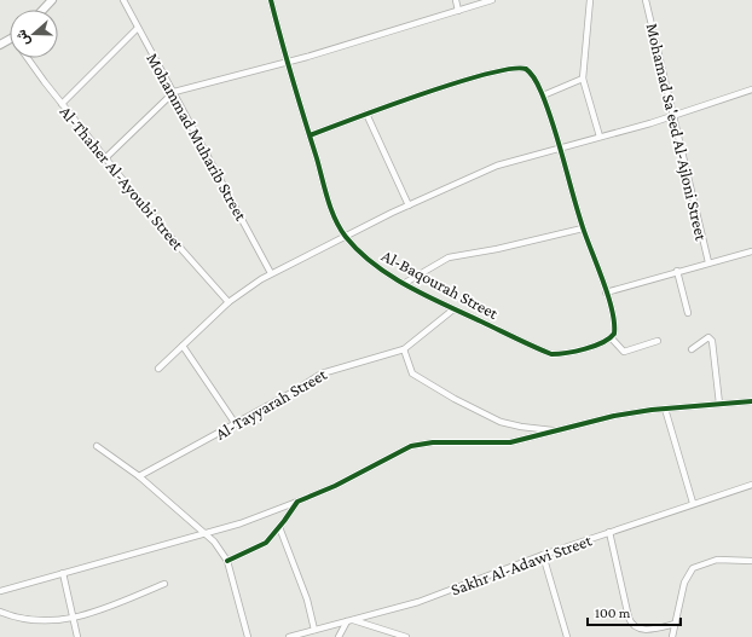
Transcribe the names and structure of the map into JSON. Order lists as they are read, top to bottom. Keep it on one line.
{"streets":{"street":["Mohamad Sa'eed Al-Ajloni Street","Mohammad Muharib Street","Al-Thaher Al-Ayoubi Street","Al-Baqourah Street","Al-Tayyarah Street","Sakhr Al-Adawi Street"]},"crossings":[["Al-Baqourah Street","Al-Tayyarah Street"]],"scale_bar":"100 m","north":"left"}
